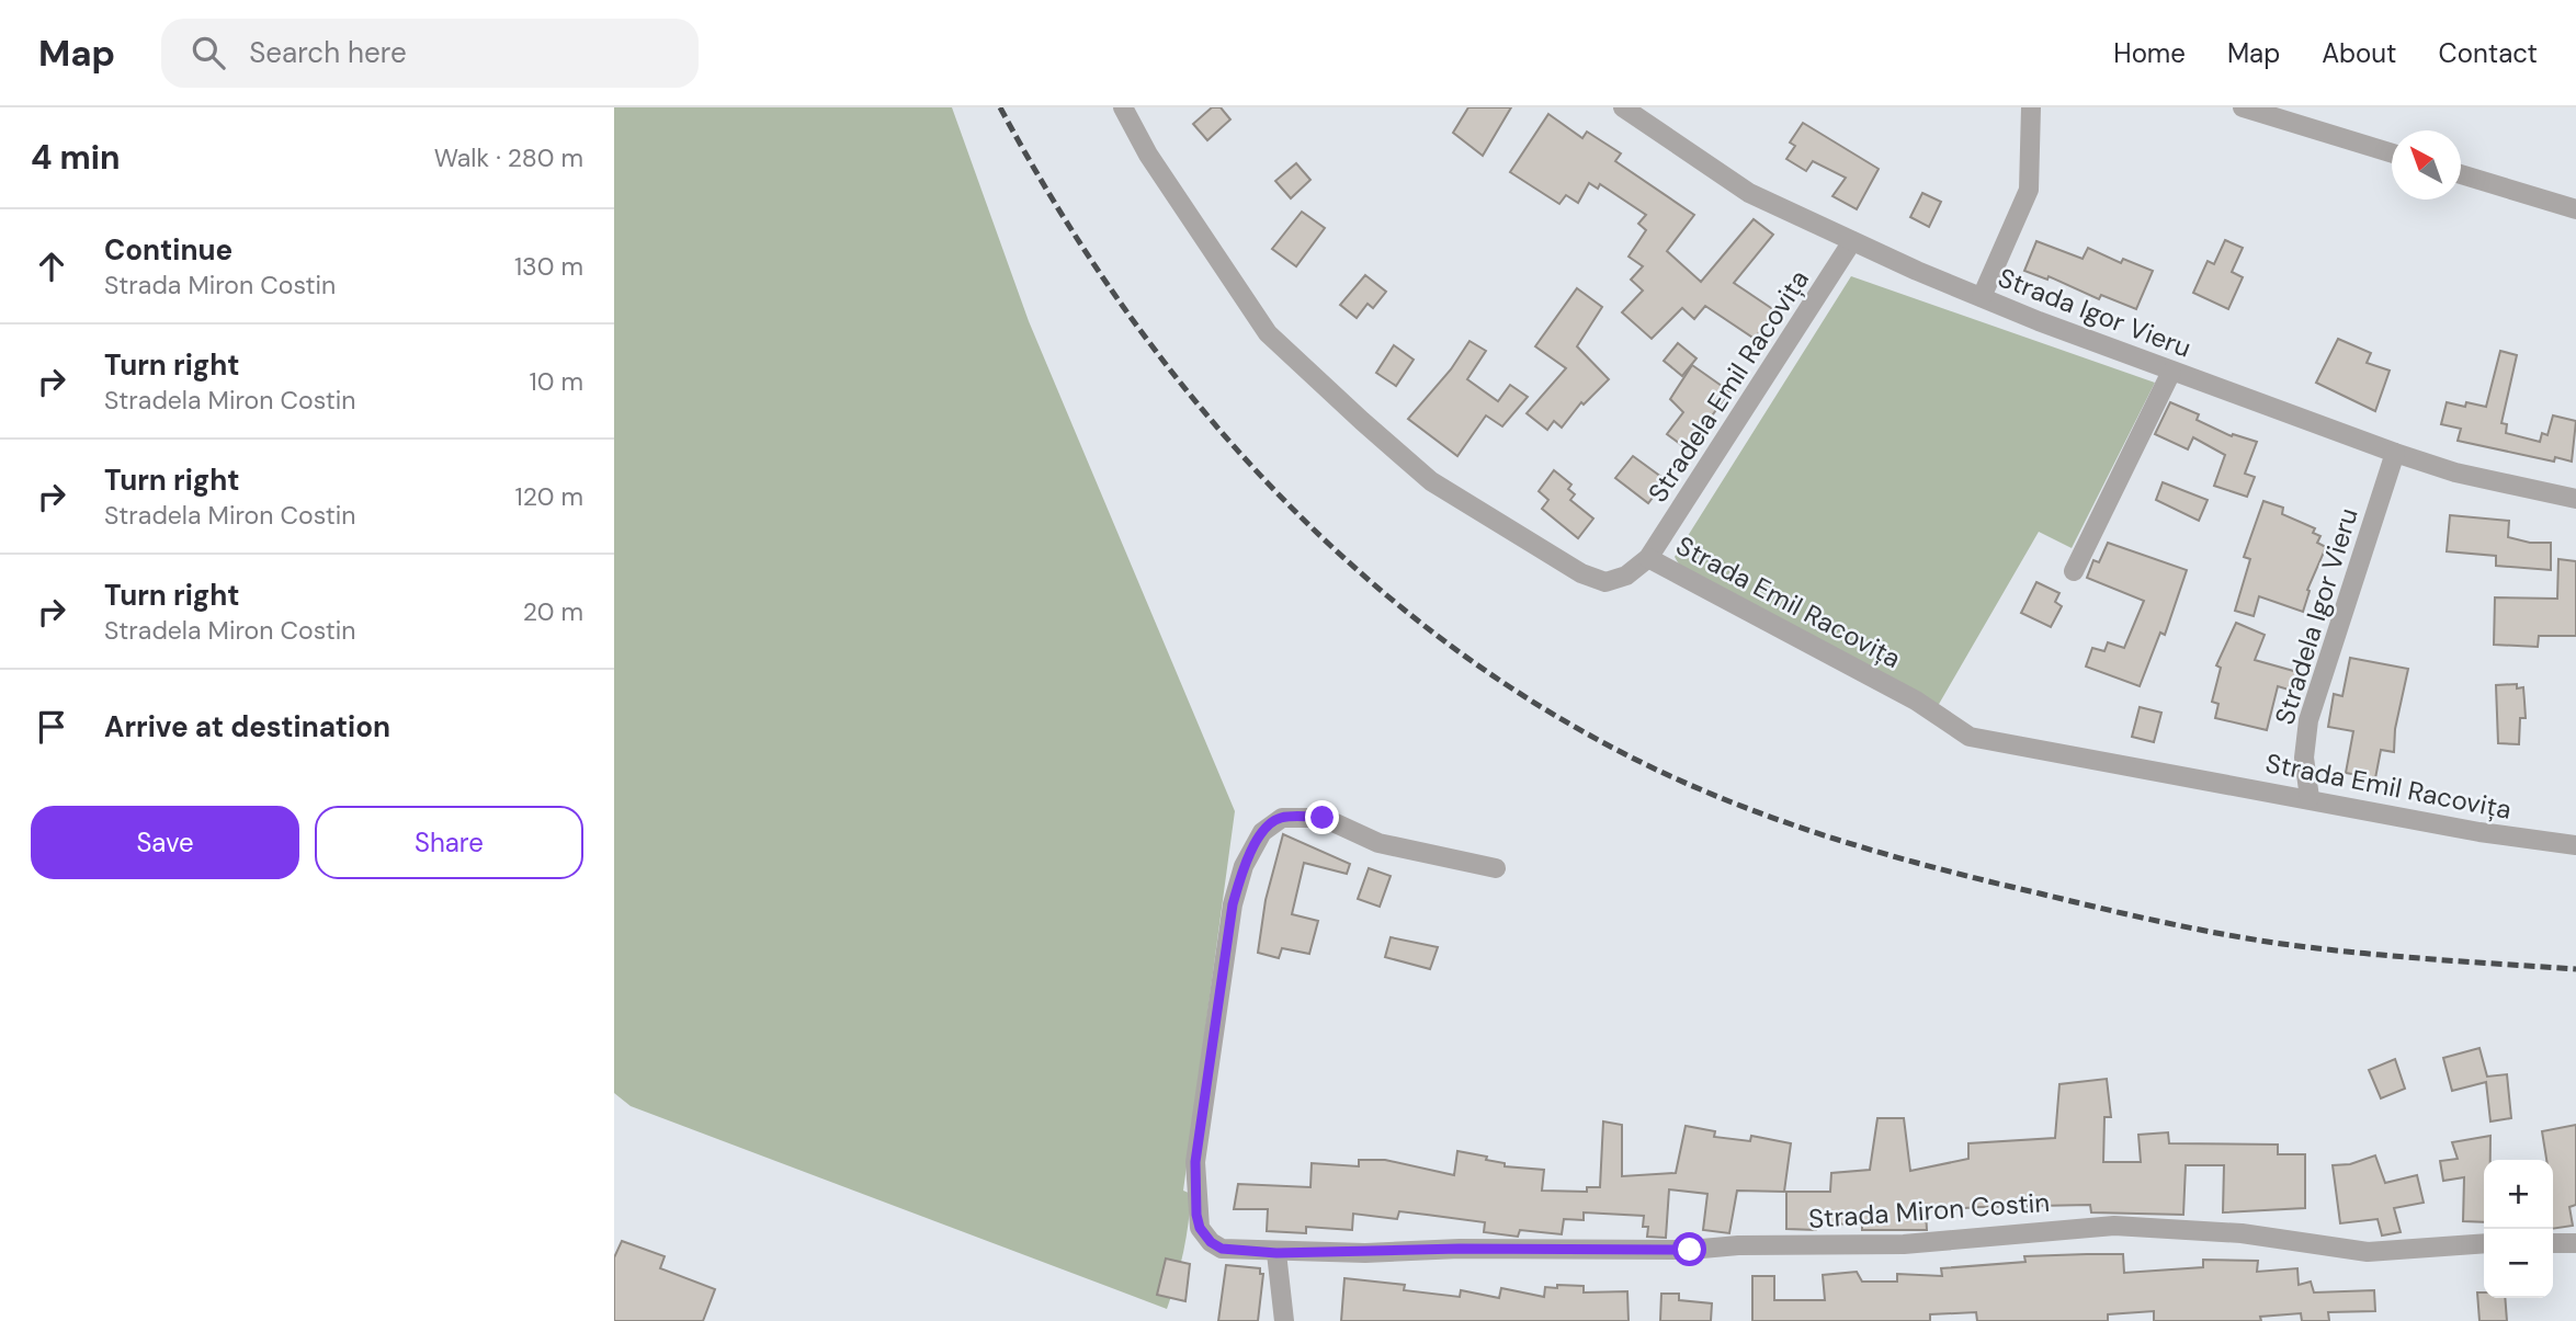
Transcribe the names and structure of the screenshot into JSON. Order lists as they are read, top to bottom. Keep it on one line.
{"streets":{"street":["Strada Igor Vieru","Stradela Emil Racovița","Strada Emil Racovița","Stradela Igor Vieru","Strada Miron Costin"]},"crossings":[["Strada Igor Vieru","Stradela Emil Racovița"],["Strada Igor Vieru","Stradela Igor Vieru"],["Stradela Emil Racovița","Strada Emil Racovița"],["Strada Emil Racovița","Stradela Igor Vieru"]],"north":"top left","page":{"header":"Map","search":"Search here","nav":["Home","Map","About","Contact"],"heading":["4 min","Walk · 280 m"],"list":[["Continue","Strada Miron Costin","130 m"],["Turn right","Stradela Miron Costin","10 m"],["Turn right","Stradela Miron Costin","120 m"],["Turn right","Stradela Miron Costin","20 m"],"Arrive at destination"],"buttons":["Save","Share"],"map_buttons":["+","−"]}}
